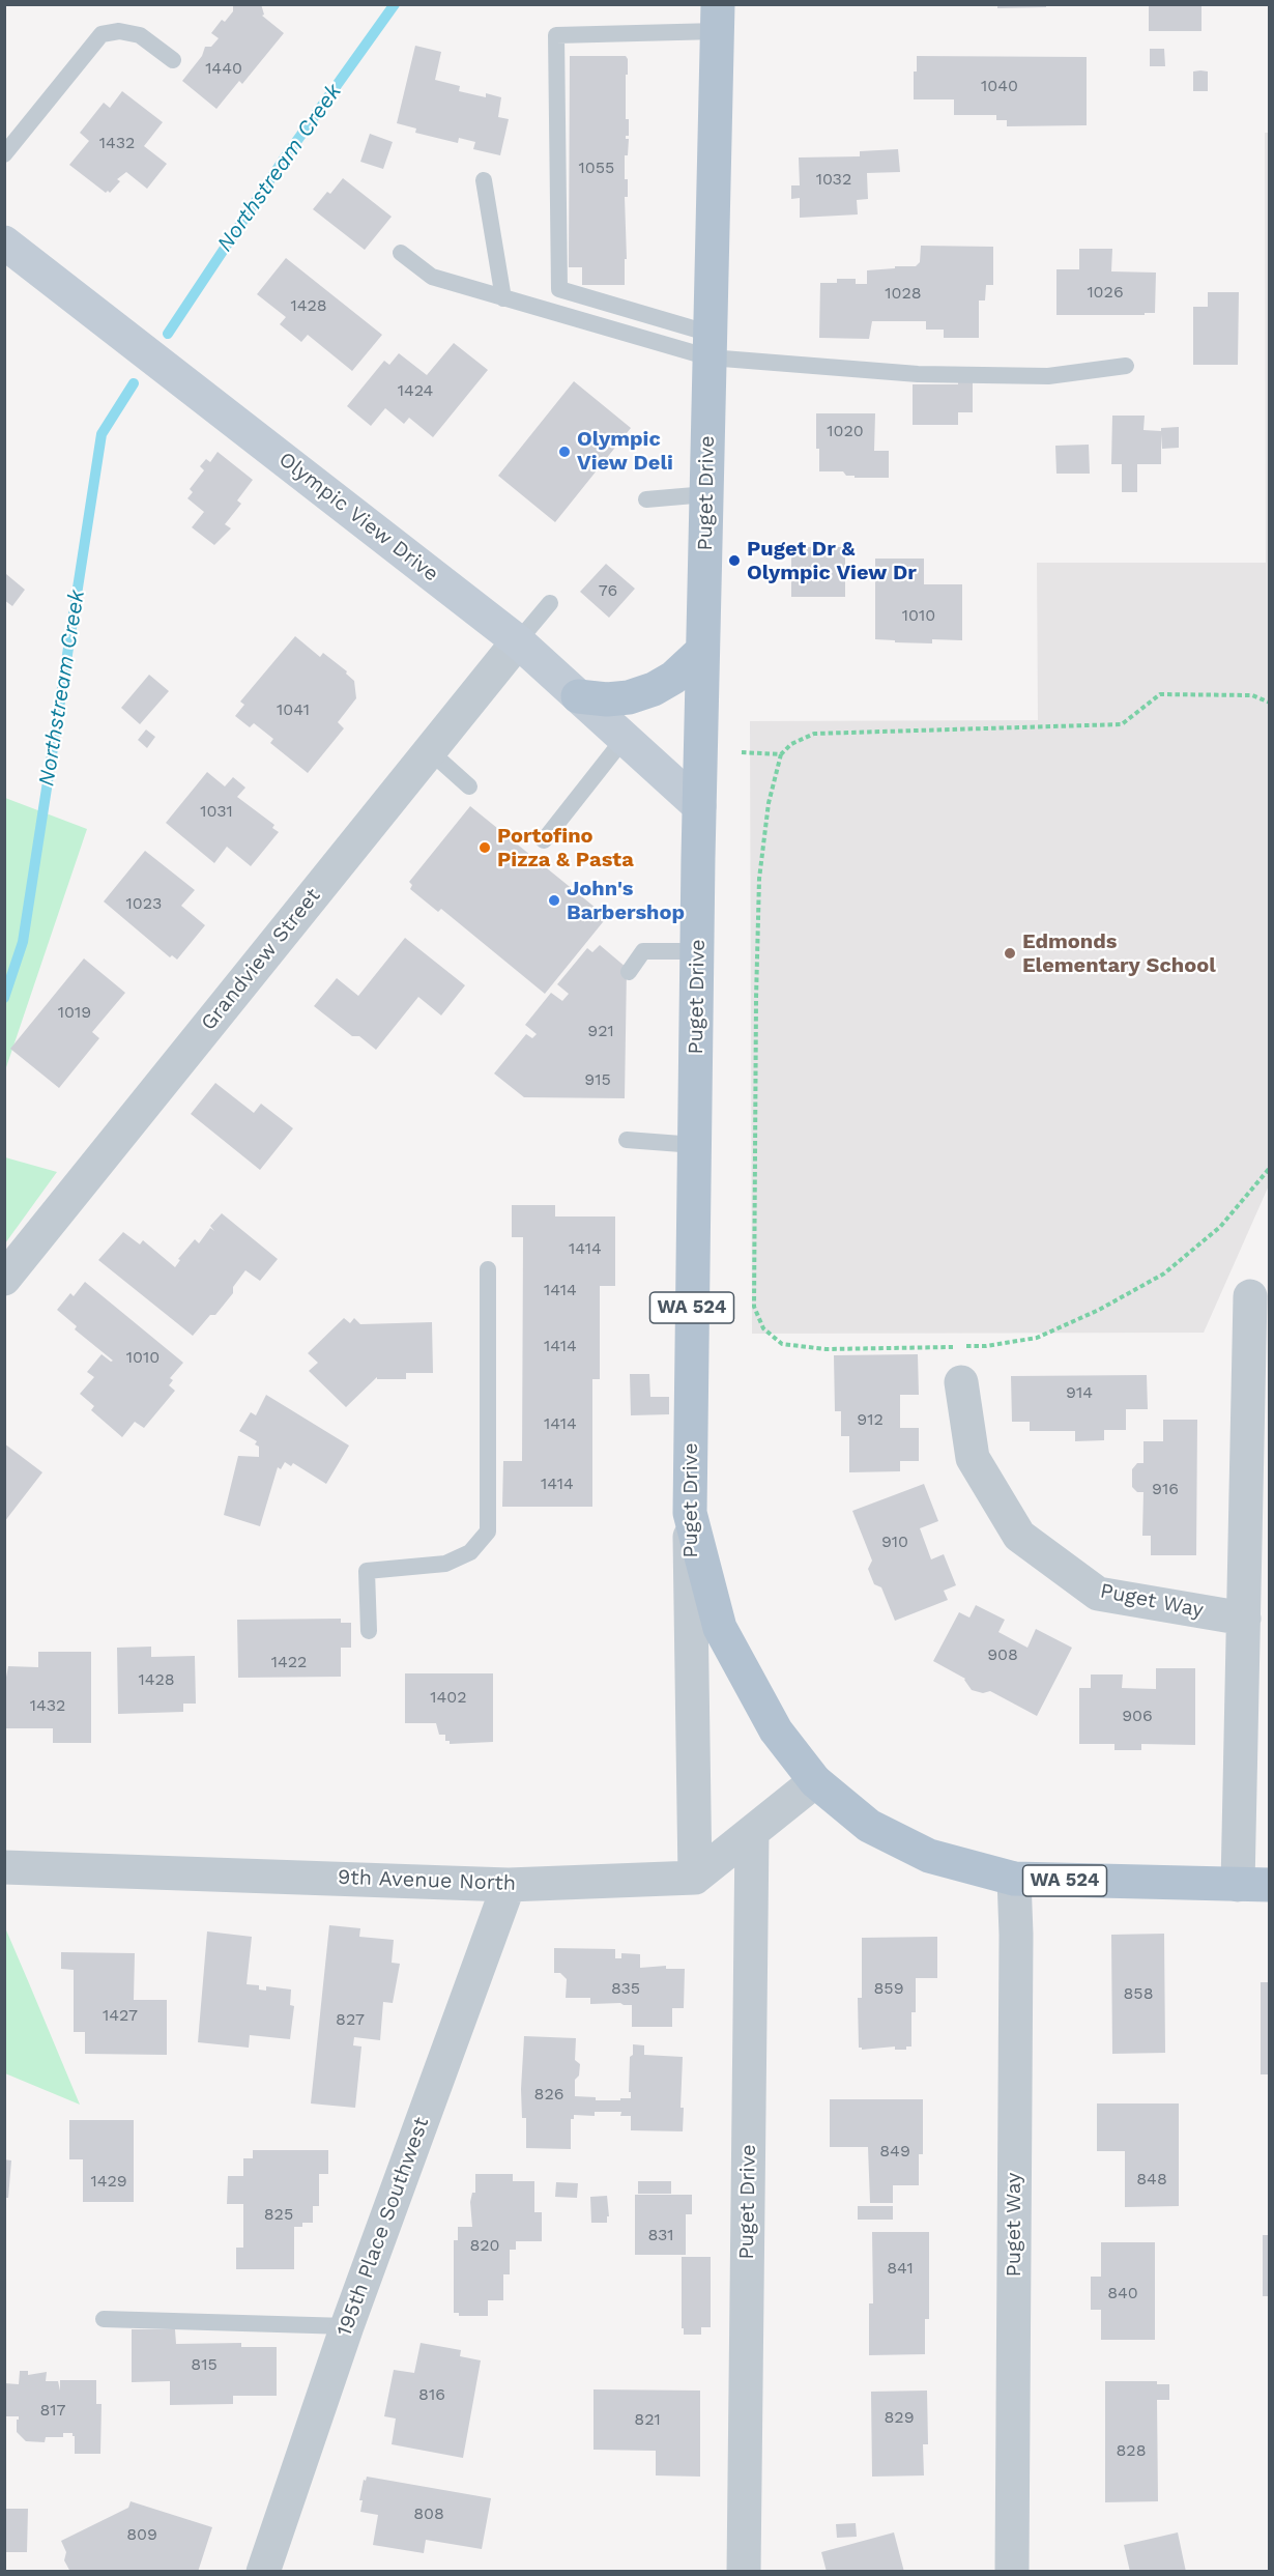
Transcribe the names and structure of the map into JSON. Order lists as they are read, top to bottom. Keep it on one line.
{"streets":{"main road":["Puget Drive","Olympic View Drive","WA 524"],"street":["Grandview Street","Puget Way","9th Avenue North","195th Place Southwest"]},"crossings":[["Puget Drive","Olympic View Drive"],["Puget Drive","WA 524"],["Puget Drive","9th Avenue North"],["Olympic View Drive","Grandview Street"],["WA 524","Puget Way"],["9th Avenue North","195th Place Southwest"]],"water":["Northstream Creek"],"places":["Olympic View Deli","Puget Dr & Olympic View Dr","Portofino Pizza & Pasta","John's Barbershop","Edmonds Elementary School"],"house_numbers":["1440","1040","1432","1055","1032","1026","1028","1428","1424","1020","76","1010","1041","1031","1023","1019","921","915","1414","1414","1414","1010","914","912","1414","1414","916","910","908","1422","1428","1402","1432","906","835","859","858","1427","827","826","849","848","1429","825","831","820","841","840","815","816","817","829","821","828","808","809"]}
